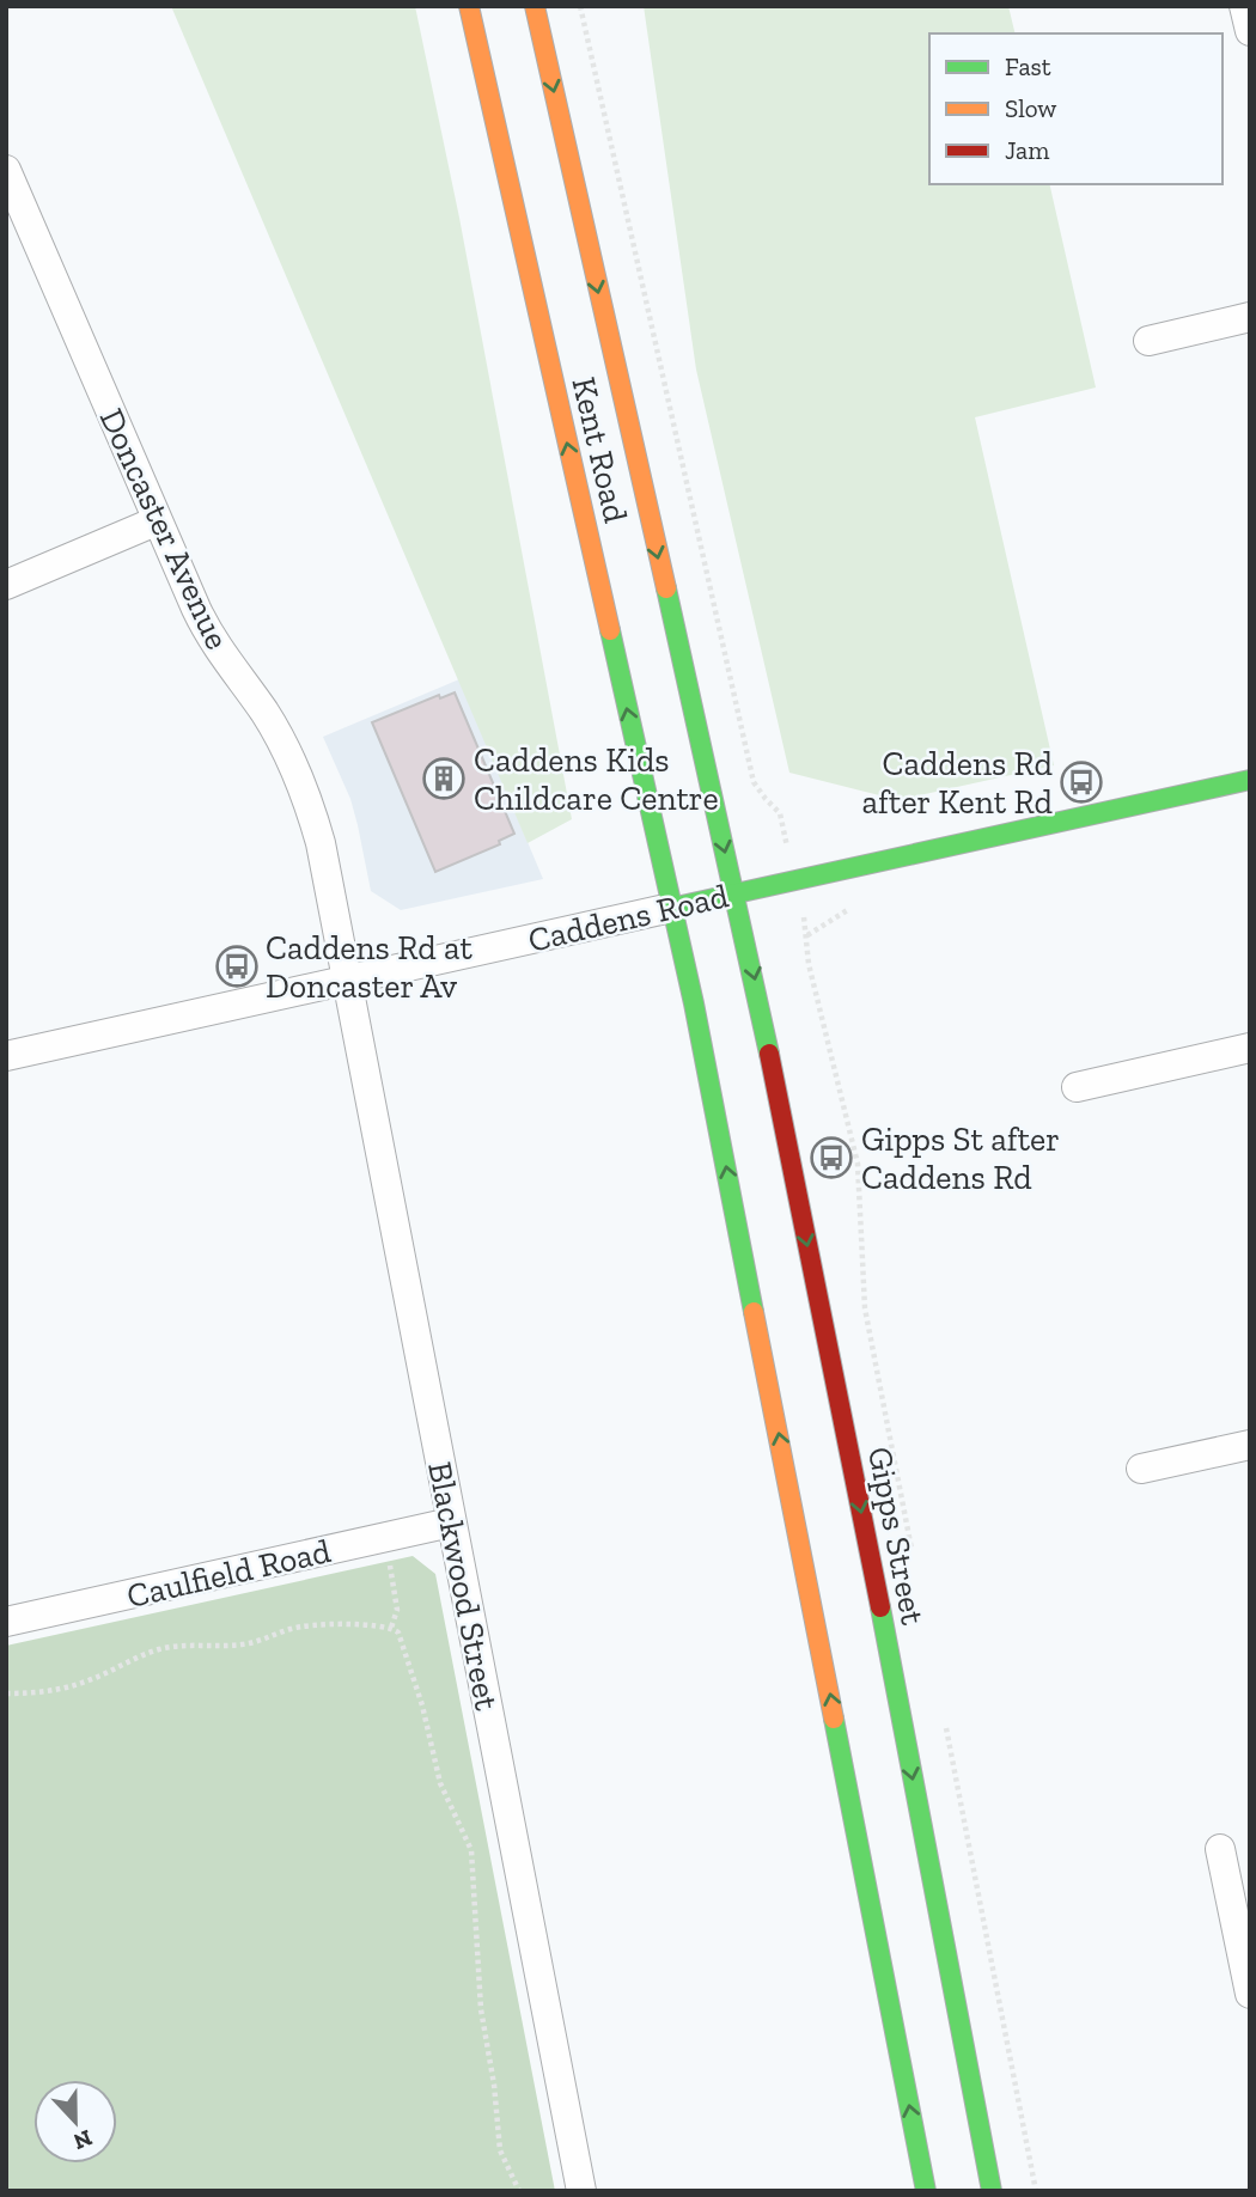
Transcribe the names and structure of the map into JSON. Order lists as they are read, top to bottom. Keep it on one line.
{"streets":{"main road":["Kent Road","Caddens Road","Gipps Street"],"street":["Doncaster Avenue","Caulfield Road","Blackwood Street"]},"crossings":[["Kent Road","Caddens Road"],["Kent Road","Gipps Street"],["Doncaster Avenue","Caddens Road"],["Doncaster Avenue","Blackwood Street"],["Caddens Road","Gipps Street"],["Caddens Road","Blackwood Street"],["Caulfield Road","Blackwood Street"]],"places":{"building":["Caddens Kids Childcare Centre"],"bus stop":["Caddens Rd after Kent Rd","Caddens Rd at Doncaster Av","Gipps St after Caddens Rd"]},"legend":["Fast","Slow","Jam"],"north":"bottom"}
